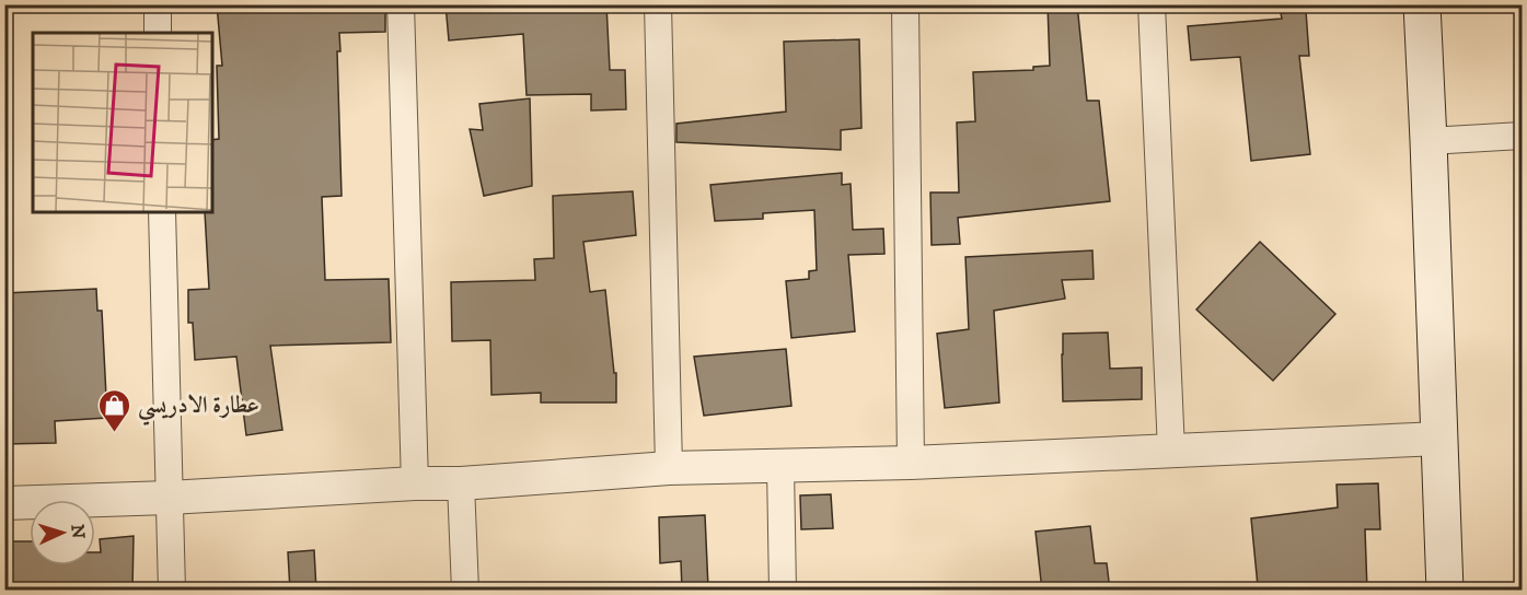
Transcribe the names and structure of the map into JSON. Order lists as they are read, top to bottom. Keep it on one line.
{"places":{"shop":["عطارة الادريسي"]},"north":"right"}
